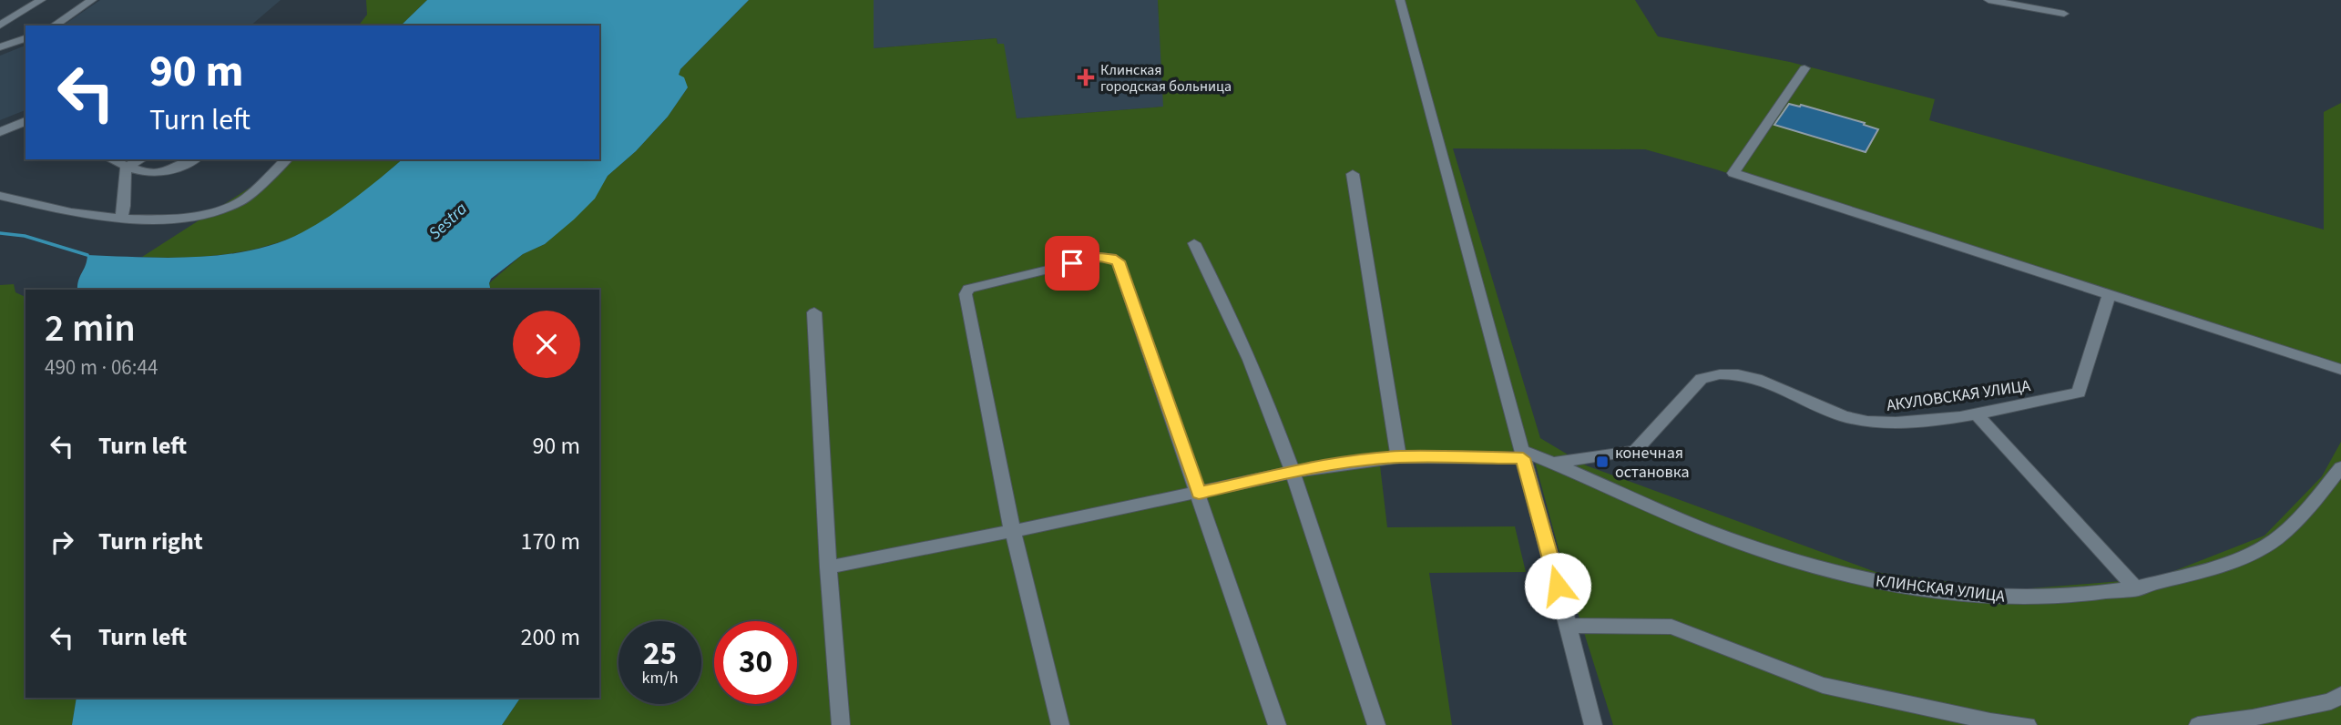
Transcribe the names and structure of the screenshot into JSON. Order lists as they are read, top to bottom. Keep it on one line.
{"streets":{"street":["АКУЛОВСКАЯ УЛИЦА","КЛИНСКАЯ УЛИЦА"]},"crossings":[["АКУЛОВСКАЯ УЛИЦА","КЛИНСКАЯ УЛИЦА"]],"water":["Sestra"],"places":{"health":["Клинская городская больница"],"transit":["конечная остановка"]},"page":{"turn":["90 m","Turn left"],"heading":["2 min","490 m · 06:44"],"list":[{"name":"Turn left","value":"90 m"},{"name":"Turn right","value":"170 m"},{"name":"Turn left","value":"200 m"}],"speed":"25 km/h","limit":"30"}}
